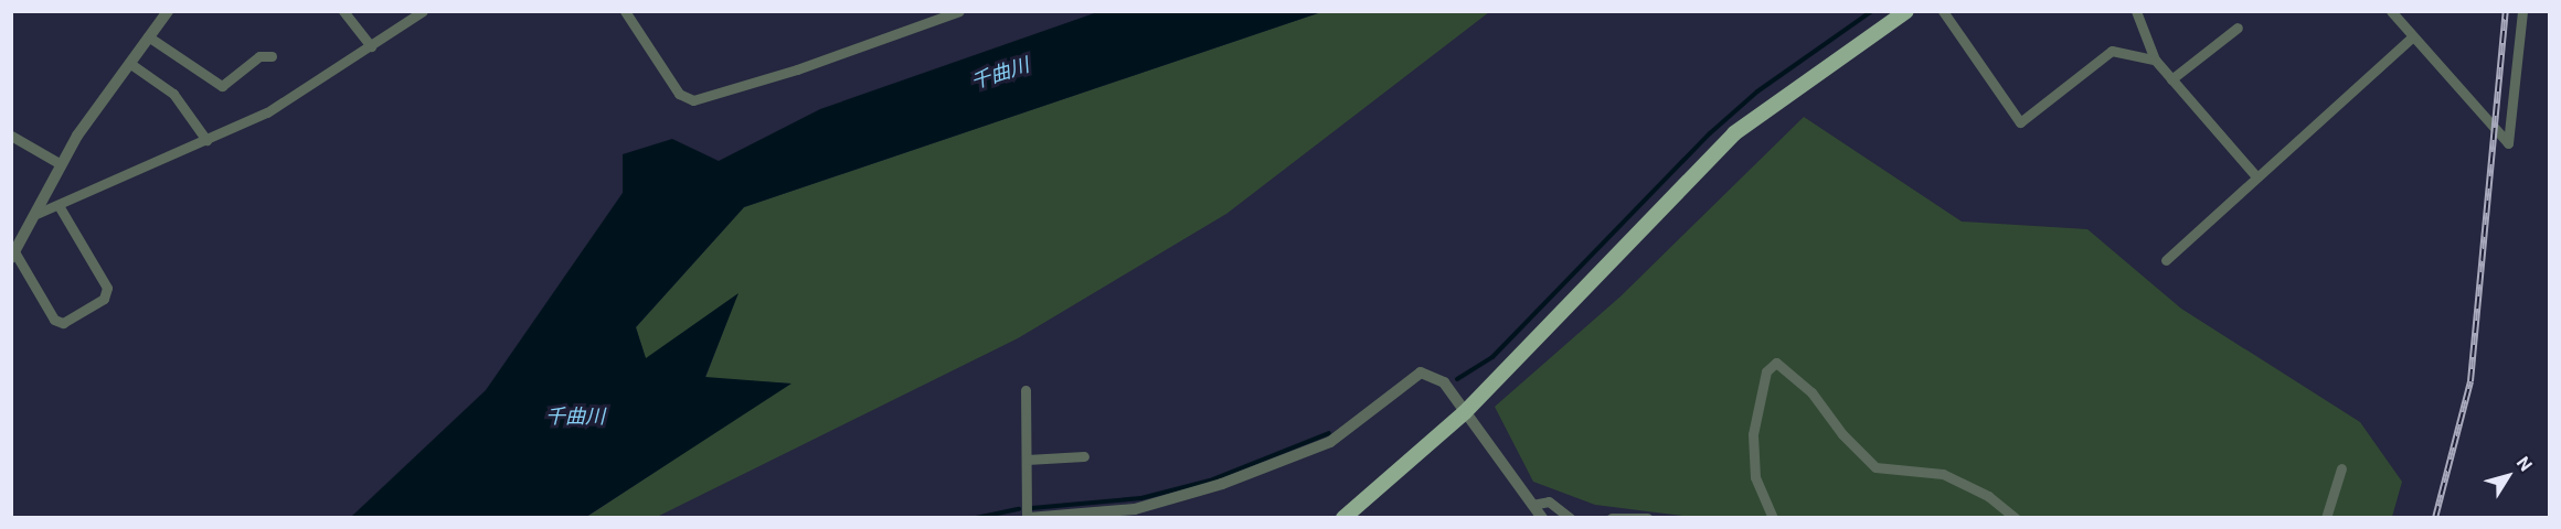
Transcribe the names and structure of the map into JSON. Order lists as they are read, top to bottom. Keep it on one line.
{"water":["千曲川"],"north":"top right"}
